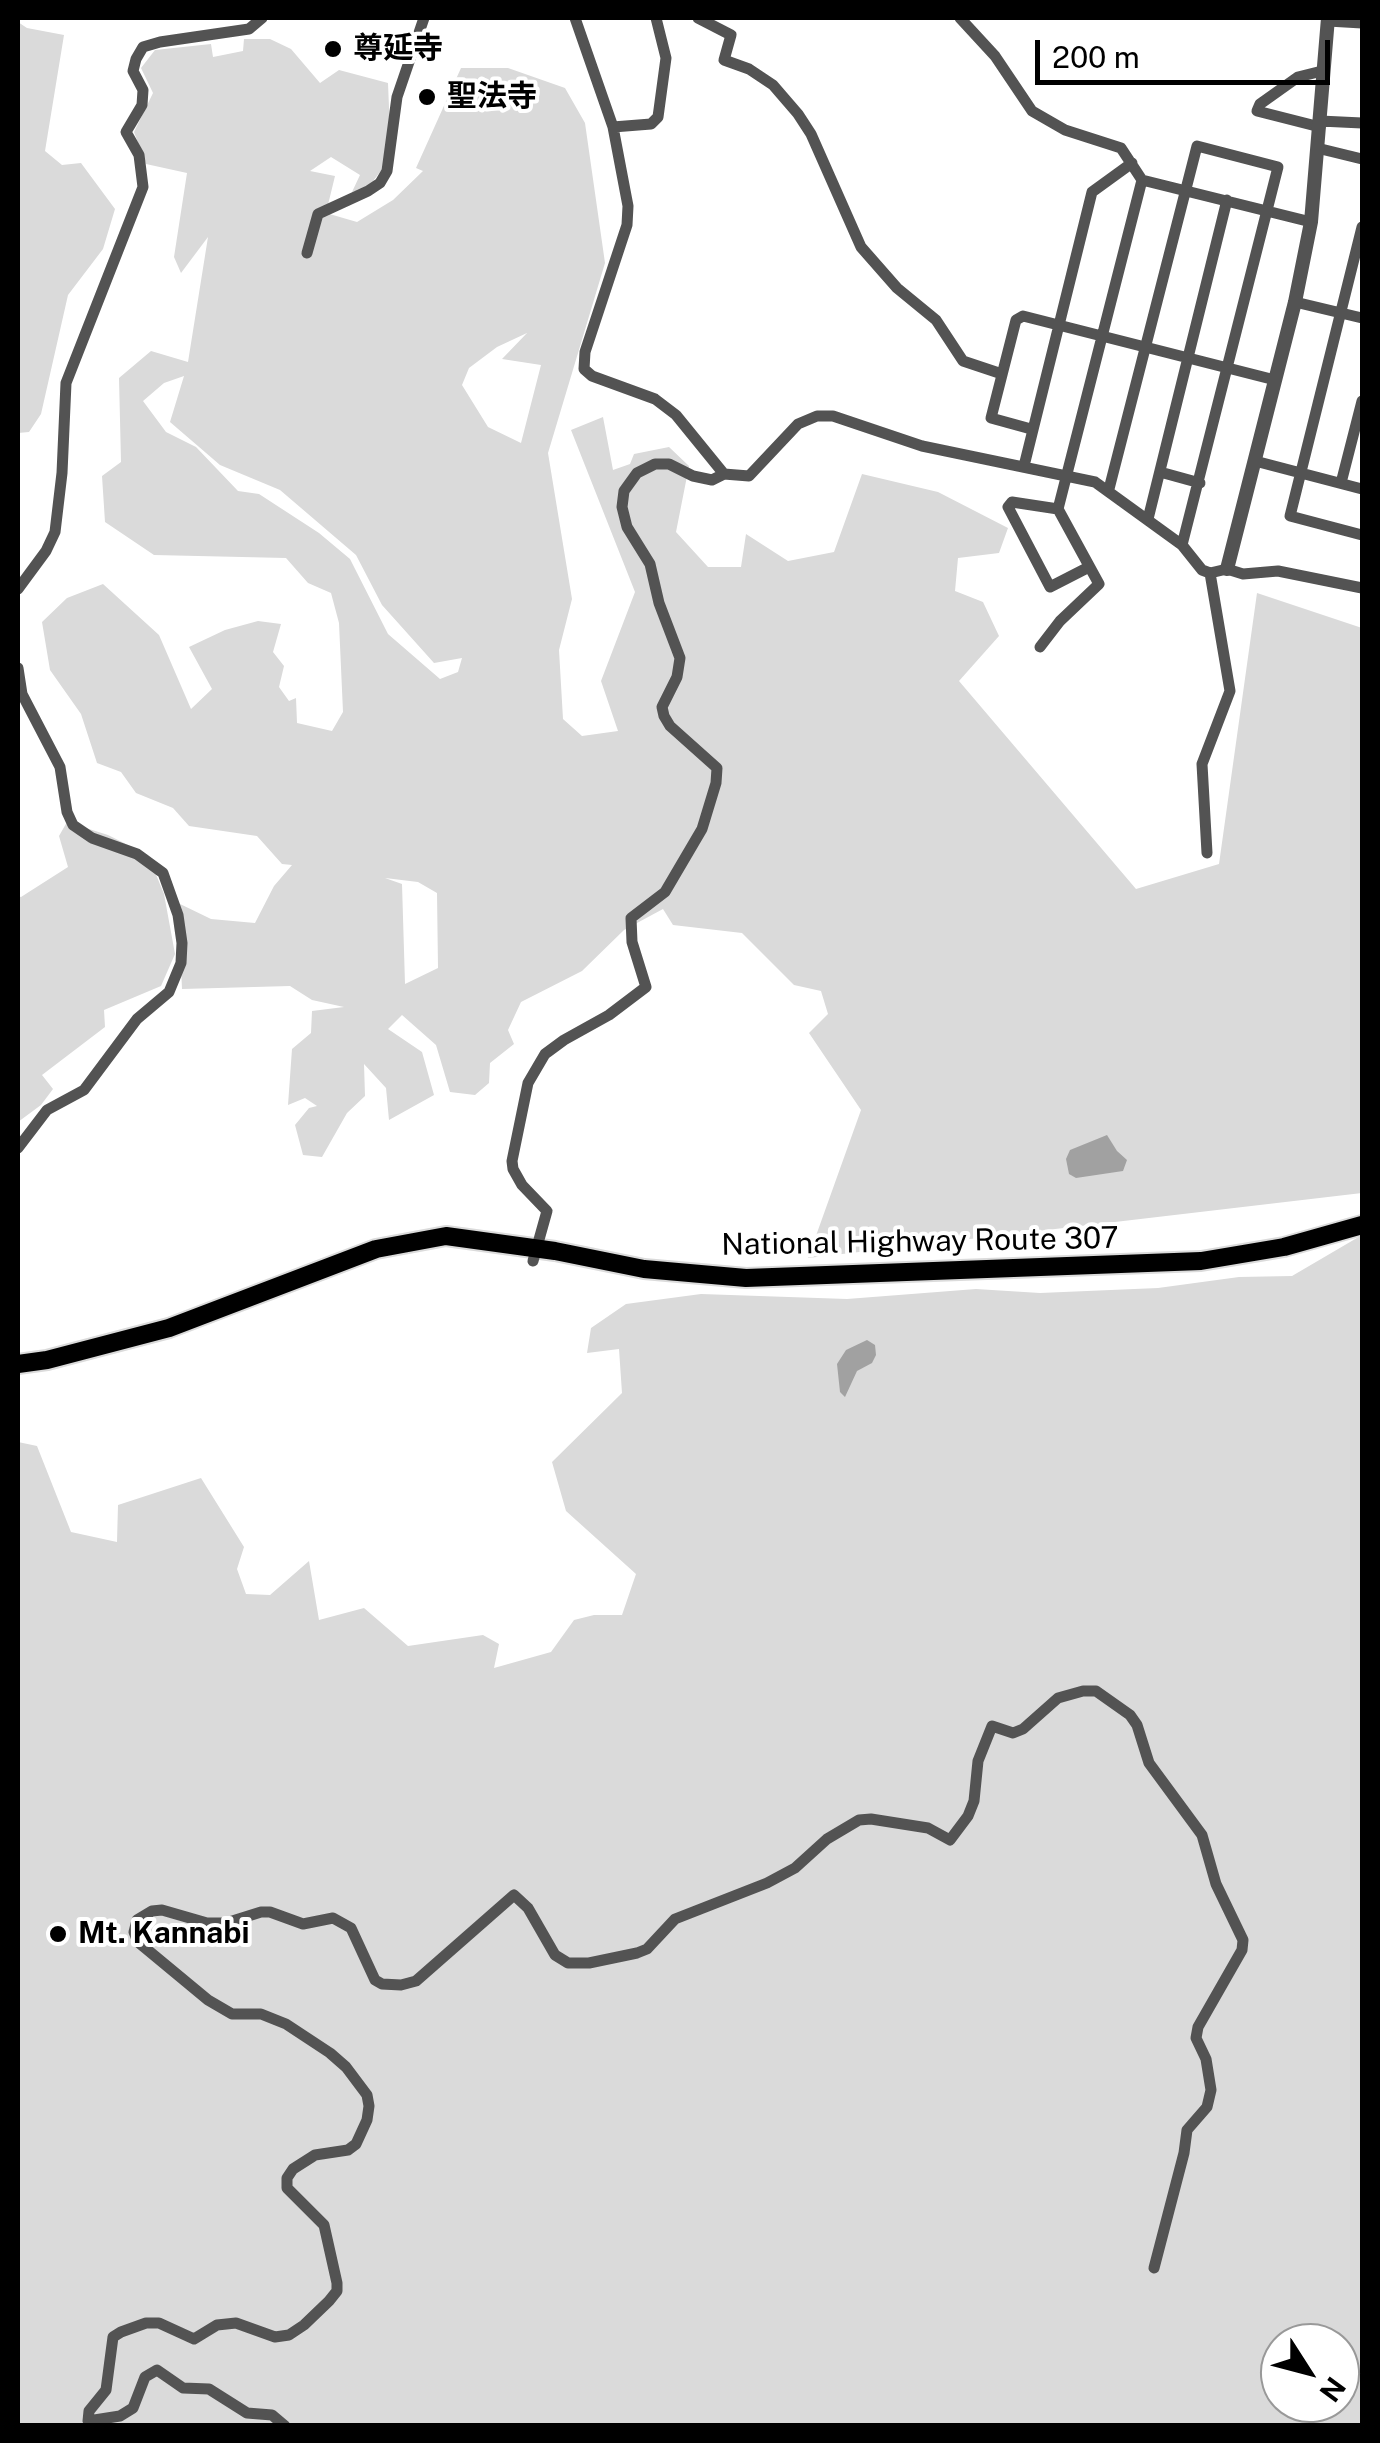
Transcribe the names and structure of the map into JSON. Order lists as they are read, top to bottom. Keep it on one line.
{"streets":{"highway":["National Highway Route 307"]},"places":["尊延寺","聖法寺","Mt. Kannabi"],"scale_bar":"200 m","north":"bottom right"}
